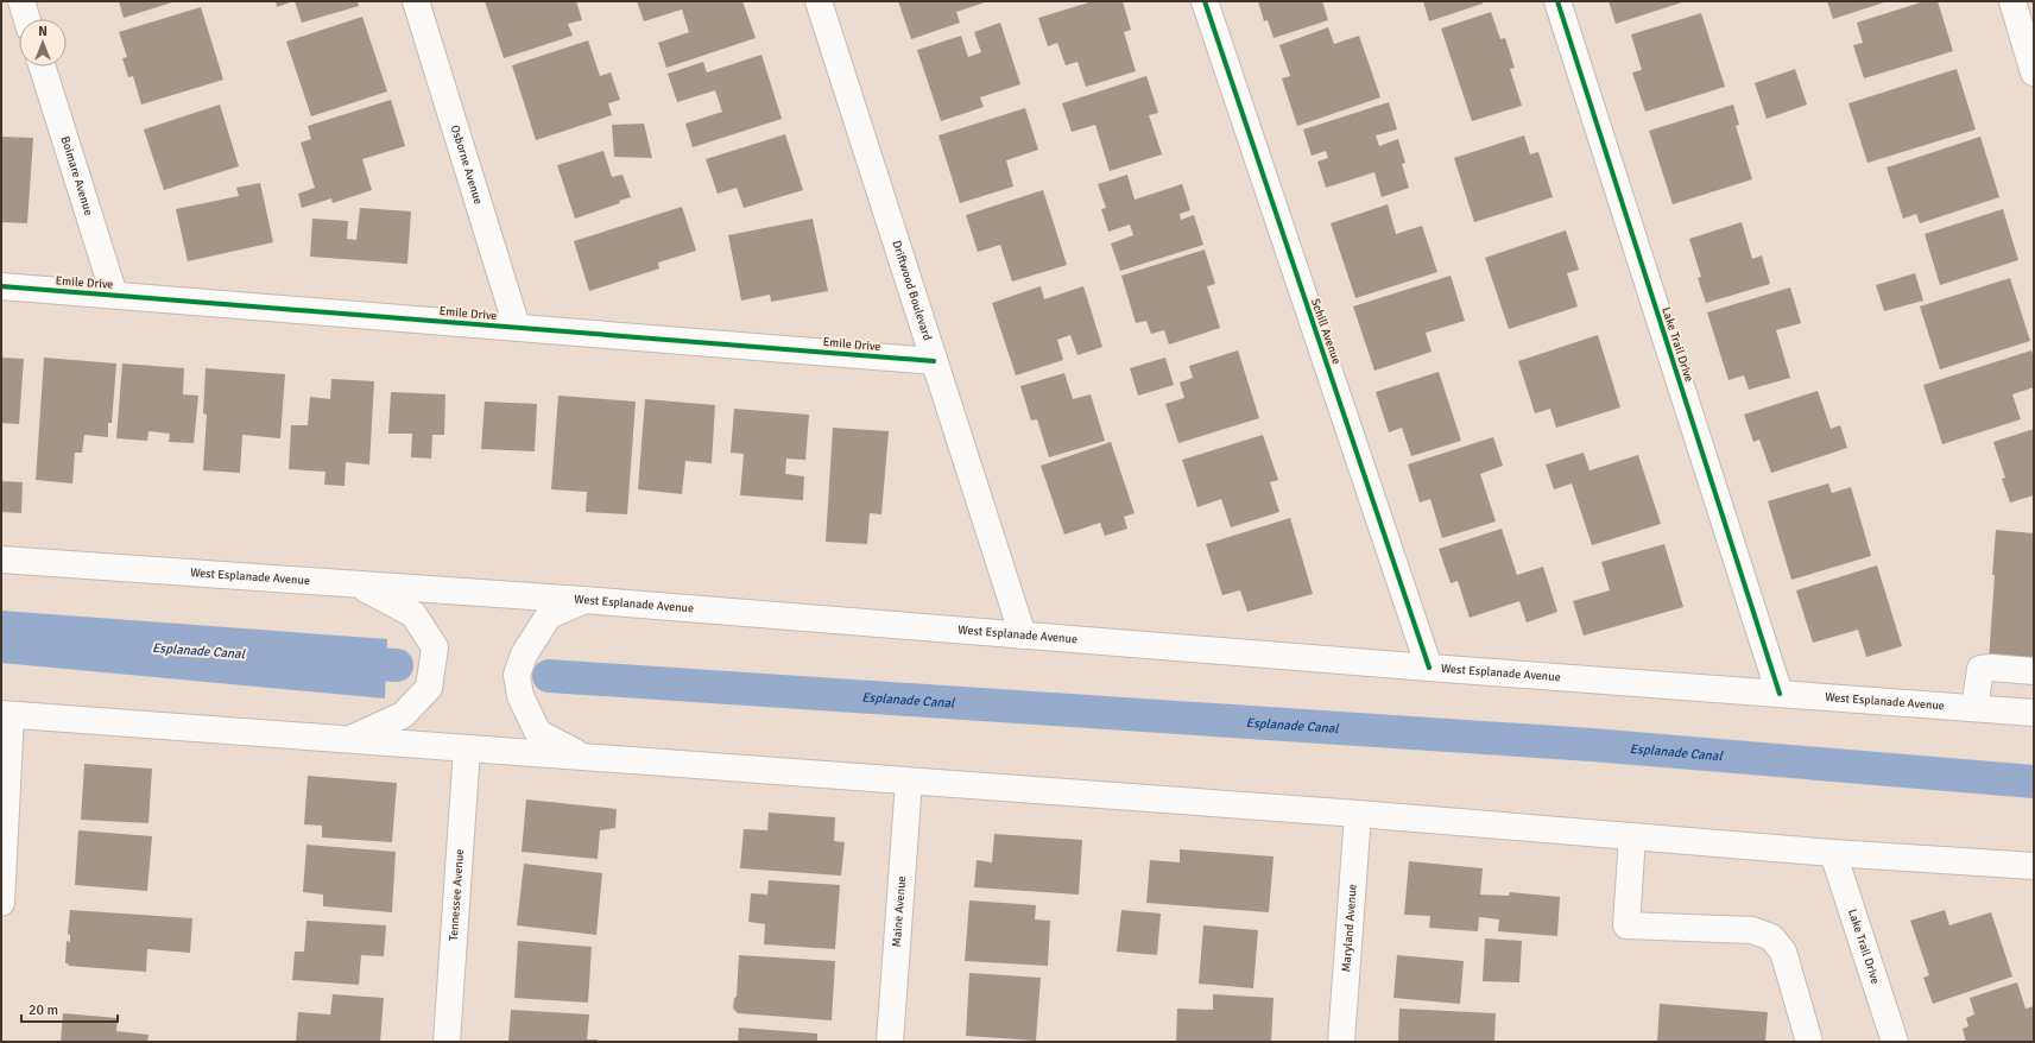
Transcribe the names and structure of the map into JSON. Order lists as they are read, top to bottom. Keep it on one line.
{"streets":{"street":["Osborne Avenue","Boimare Avenue","Emile Drive","Driftwood Boulevard","Schill Avenue","Lake Trail Drive","West Esplanade Avenue","Tennessee Avenue","Maine Avenue","Maryland Avenue"]},"crossings":[["Osborne Avenue","Emile Drive"],["Boimare Avenue","Emile Drive"],["Emile Drive","Driftwood Boulevard"],["Driftwood Boulevard","West Esplanade Avenue"],["Schill Avenue","West Esplanade Avenue"],["Lake Trail Drive","West Esplanade Avenue"]],"water":["Esplanade Canal"],"scale_bar":"20 m","north":"top"}
